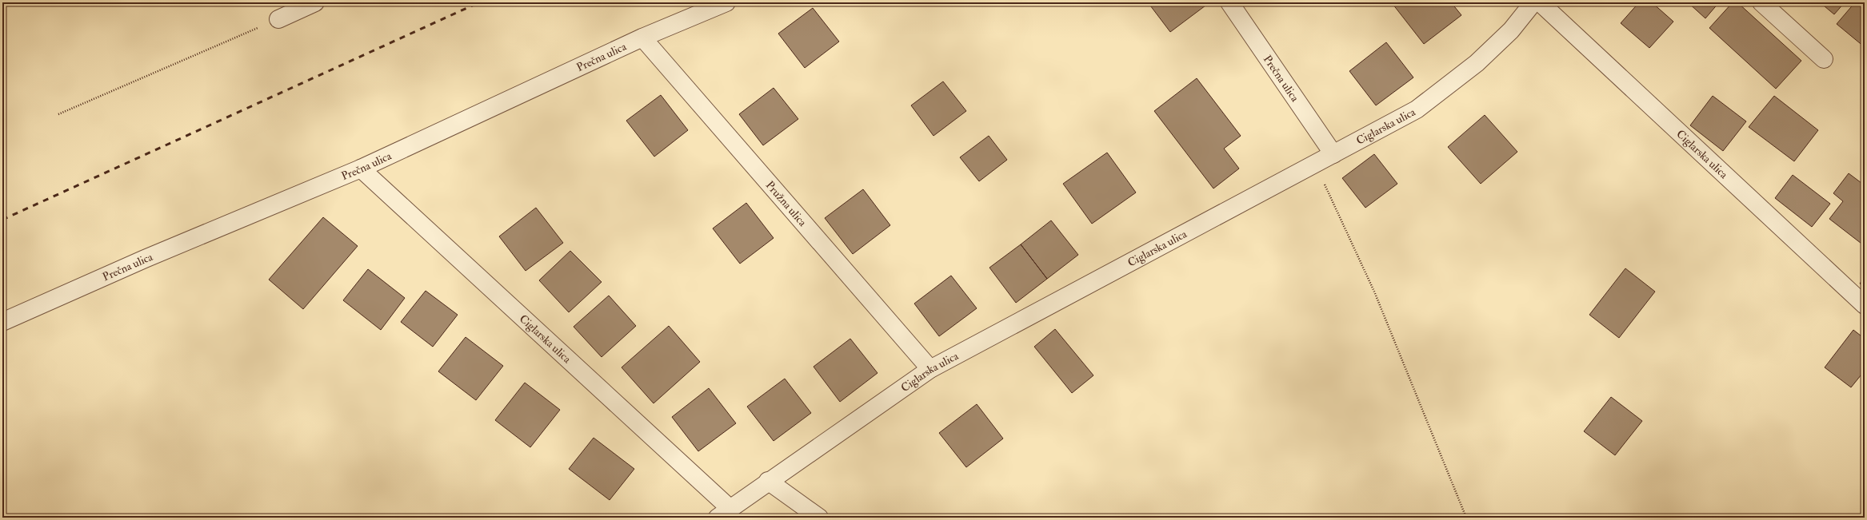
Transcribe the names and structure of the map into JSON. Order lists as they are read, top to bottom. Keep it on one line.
{"streets":{"street":["Prečna ulica","Ciglarska ulica","Pružna ulica"]},"crossings":[["Prečna ulica","Ciglarska ulica"],["Prečna ulica","Pružna ulica"],["Ciglarska ulica","Pružna ulica"]]}
